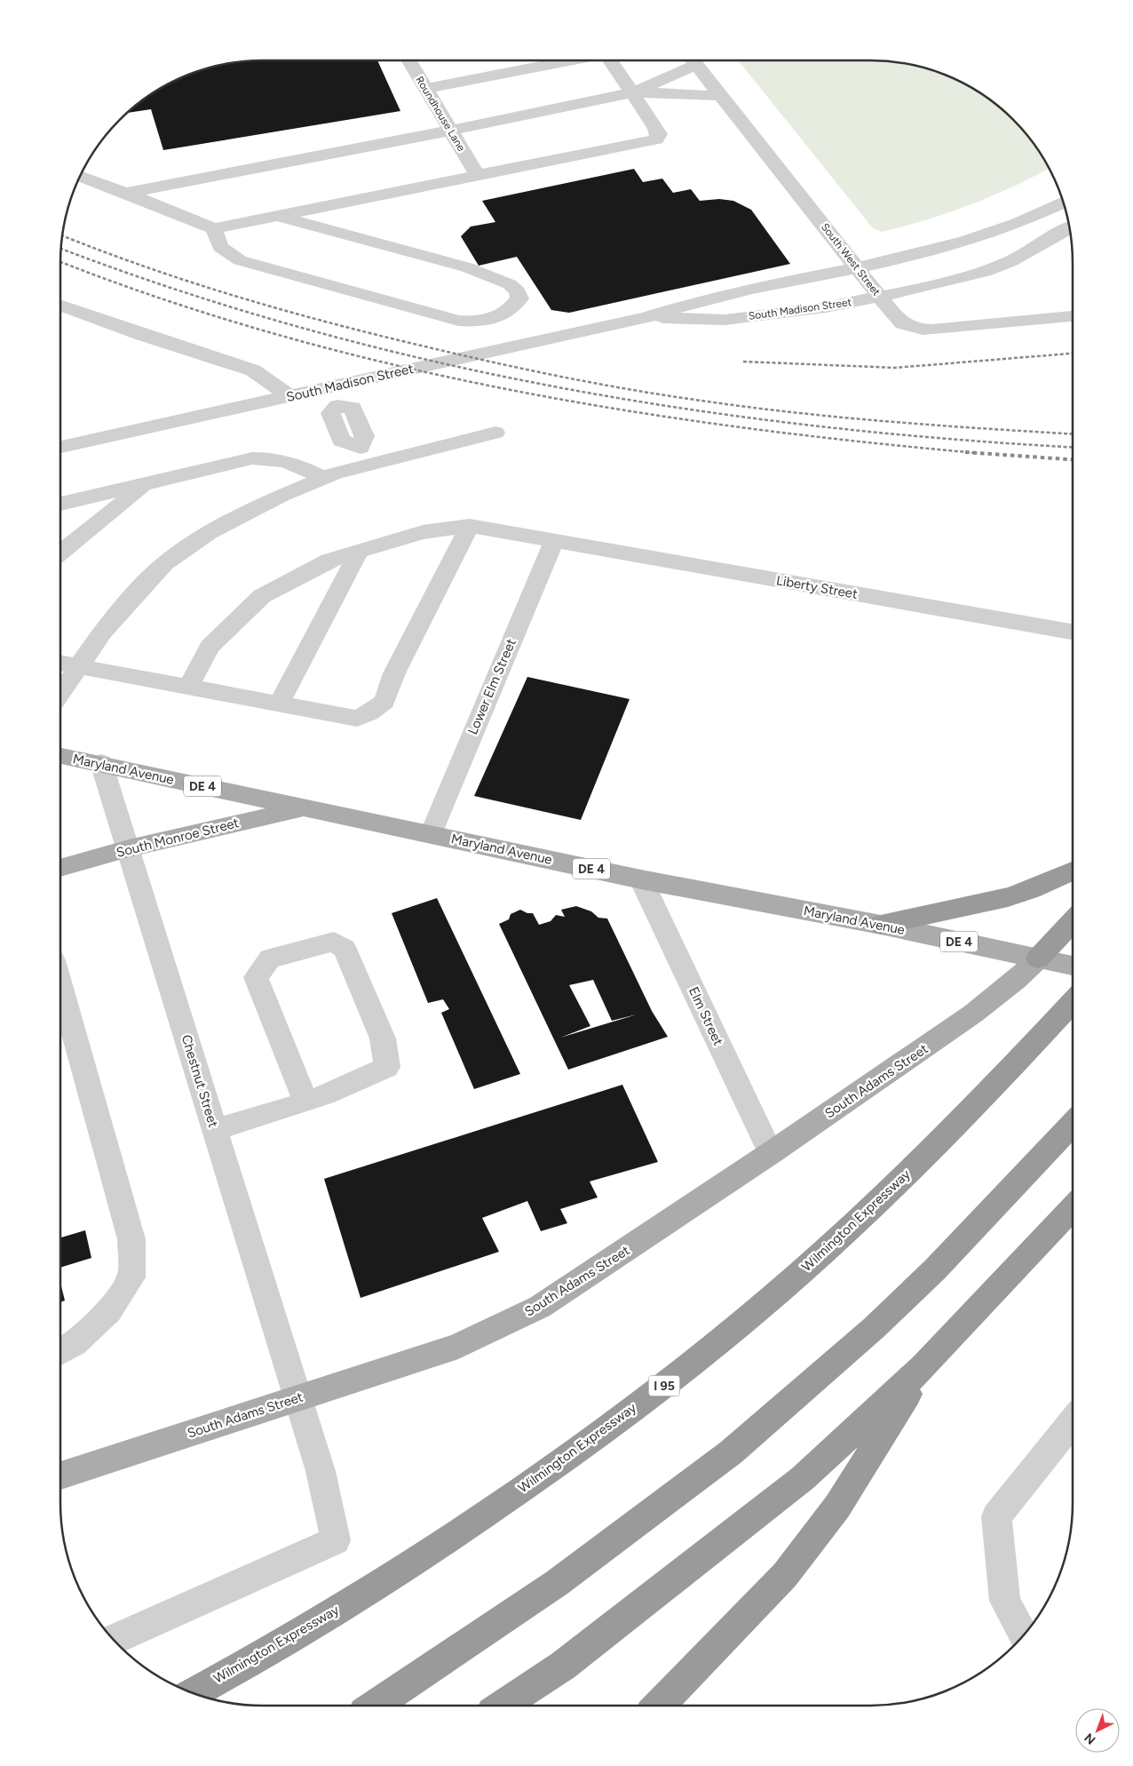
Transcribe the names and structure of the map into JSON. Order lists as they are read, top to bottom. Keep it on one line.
{"streets":{"highway":["Wilmington Expressway","I 95"],"main road":["Maryland Avenue","DE 4","South Monroe Street","South Adams Street"],"street":["Roundhouse Lane","South West Street","South Madison Street","Liberty Street","Lower Elm Street","Elm Street","Chestnut Street"]},"crossings":[["South West Street","South Madison Street"],["Liberty Street","Lower Elm Street"],["Lower Elm Street","Maryland Avenue"],["Maryland Avenue","South Monroe Street"],["Maryland Avenue","Elm Street"],["Maryland Avenue","Chestnut Street"],["Maryland Avenue","South Adams Street"],["South Monroe Street","Chestnut Street"],["Elm Street","South Adams Street"],["Chestnut Street","South Adams Street"]],"north":"bottom left"}
